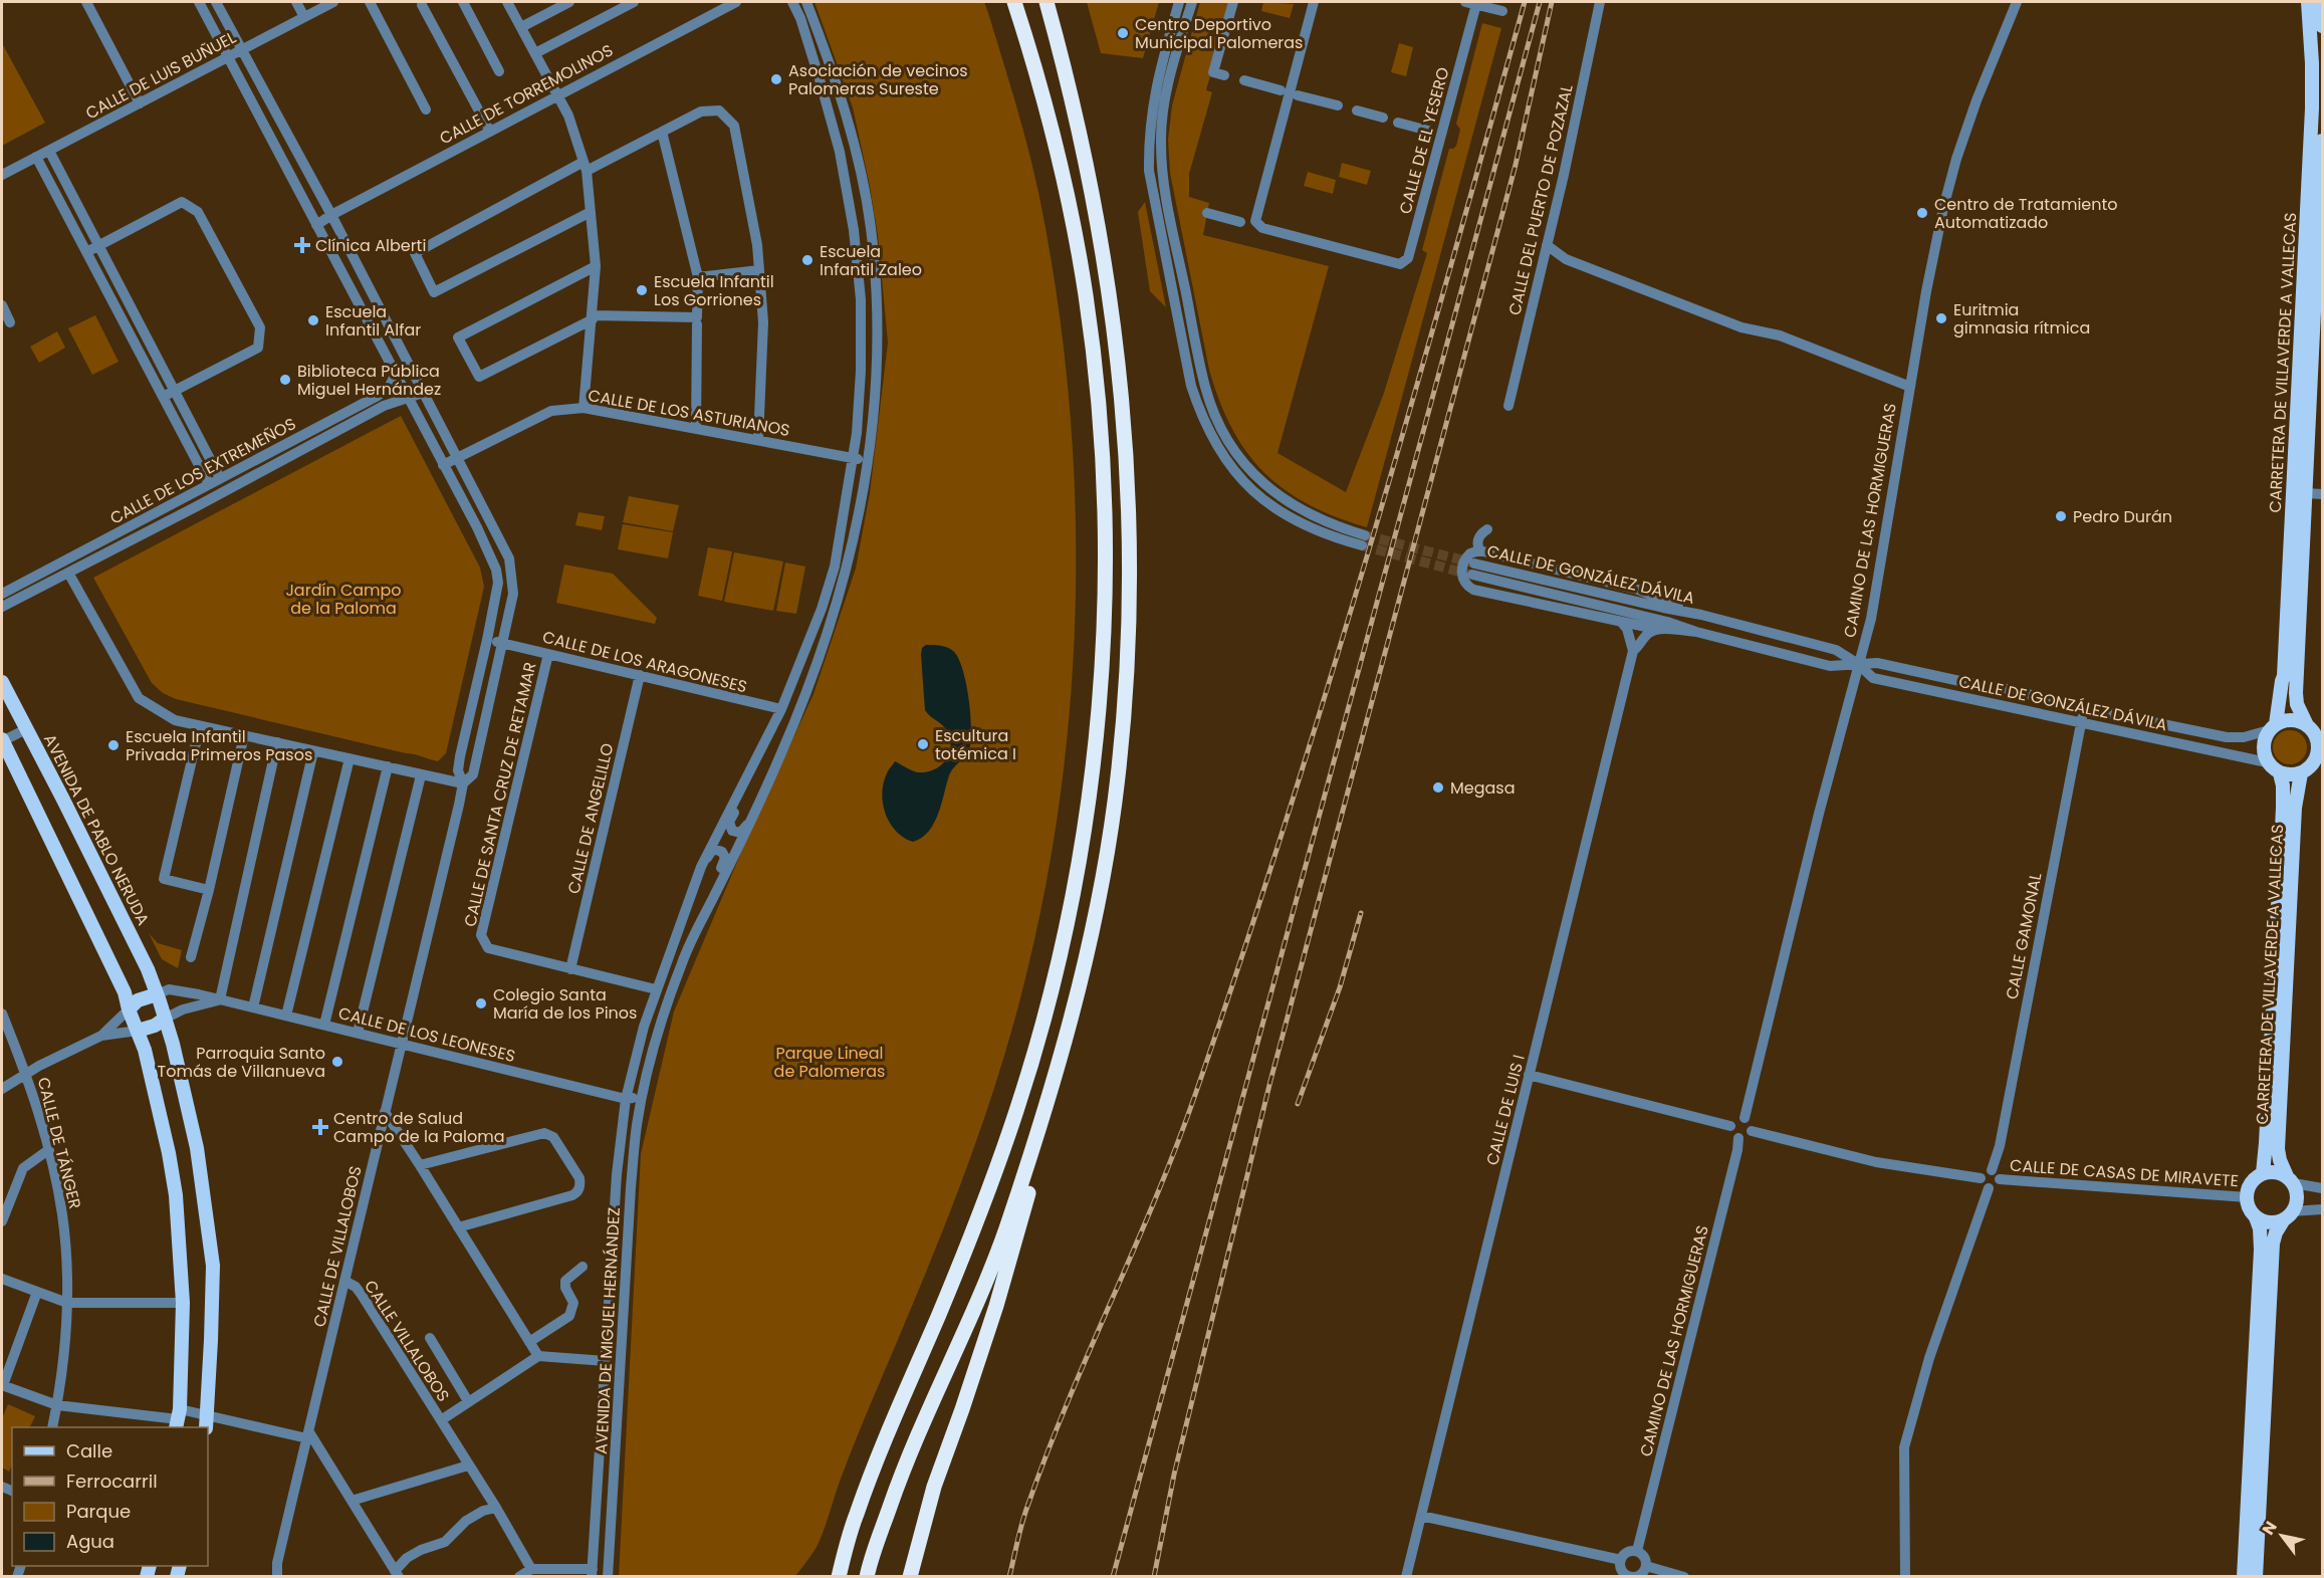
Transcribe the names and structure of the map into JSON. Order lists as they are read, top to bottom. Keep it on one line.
{"streets":{"main road":["CARRETERA DE VILLAVERDE A VALLECAS","AVENIDA DE PABLO NERUDA"],"street":["CALLE DE LUIS BUÑUEL","CALLE DE TORREMOLINOS","CALLE DE EL YESERO","CALLE DEL PUERTO DE POZAZAL","CALLE DE LOS ASTURIANOS","CALLE DE LOS EXTREMEÑOS","CAMINO DE LAS HORMIGUERAS","CALLE DE GONZÁLEZ DÁVILA","CALLE DE LOS ARAGONESES","CALLE DE SANTA CRUZ DE RETAMAR","CALLE DE ANGELILLO","CALLE GAMONAL","CALLE DE LOS LEONESES","CALLE DE LUIS I","CALLE DE TÁNGER","CALLE DE CASAS DE MIRAVETE","CALLE DE VILLALOBOS","AVENIDA DE MIGUEL HERNÁNDEZ","CALLE VILLALOBOS"]},"crossings":[["CARRETERA DE VILLAVERDE A VALLECAS","CALLE DE GONZÁLEZ DÁVILA"],["CARRETERA DE VILLAVERDE A VALLECAS","CALLE DE CASAS DE MIRAVETE"],["CALLE DE LOS ASTURIANOS","AVENIDA DE MIGUEL HERNÁNDEZ"],["CAMINO DE LAS HORMIGUERAS","CALLE DE GONZÁLEZ DÁVILA"],["CALLE DE GONZÁLEZ DÁVILA","CALLE GAMONAL"],["CALLE DE LOS ARAGONESES","CALLE DE SANTA CRUZ DE RETAMAR"],["CALLE DE LOS ARAGONESES","CALLE DE ANGELILLO"],["CALLE DE LOS ARAGONESES","AVENIDA DE MIGUEL HERNÁNDEZ"],["CALLE DE SANTA CRUZ DE RETAMAR","CALLE DE ANGELILLO"],["CALLE DE SANTA CRUZ DE RETAMAR","AVENIDA DE MIGUEL HERNÁNDEZ"],["AVENIDA DE PABLO NERUDA","CALLE DE LOS LEONESES"],["CALLE GAMONAL","CALLE DE CASAS DE MIRAVETE"],["CALLE DE LOS LEONESES","CALLE DE VILLALOBOS"],["CALLE DE LOS LEONESES","AVENIDA DE MIGUEL HERNÁNDEZ"],["CALLE DE VILLALOBOS","CALLE VILLALOBOS"]],"parks":["Jardín Campo de la Paloma","Parque Lineal de Palomeras"],"places":{"other":["Centro Deportivo Municipal Palomeras","Asociación de vecinos Palomeras Sureste","Centro de Tratamiento Automatizado","Escuela Infantil Zaleo","Escuela Infantil Los Gorriones","Euritmia gimnasia rítmica","Escuela Infantil Alfar","Biblioteca Pública Miguel Hernández","Pedro Durán","Escultura totémica I","Escuela Infantil Privada Primeros Pasos","Megasa","Colegio Santa María de los Pinos","Parroquia Santo Tomás de Villanueva"],"health":["Clínica Alberti","Centro de Salud Campo de la Paloma"]},"legend":["Calle","Ferrocarril","Parque","Agua"],"north":"top left"}
